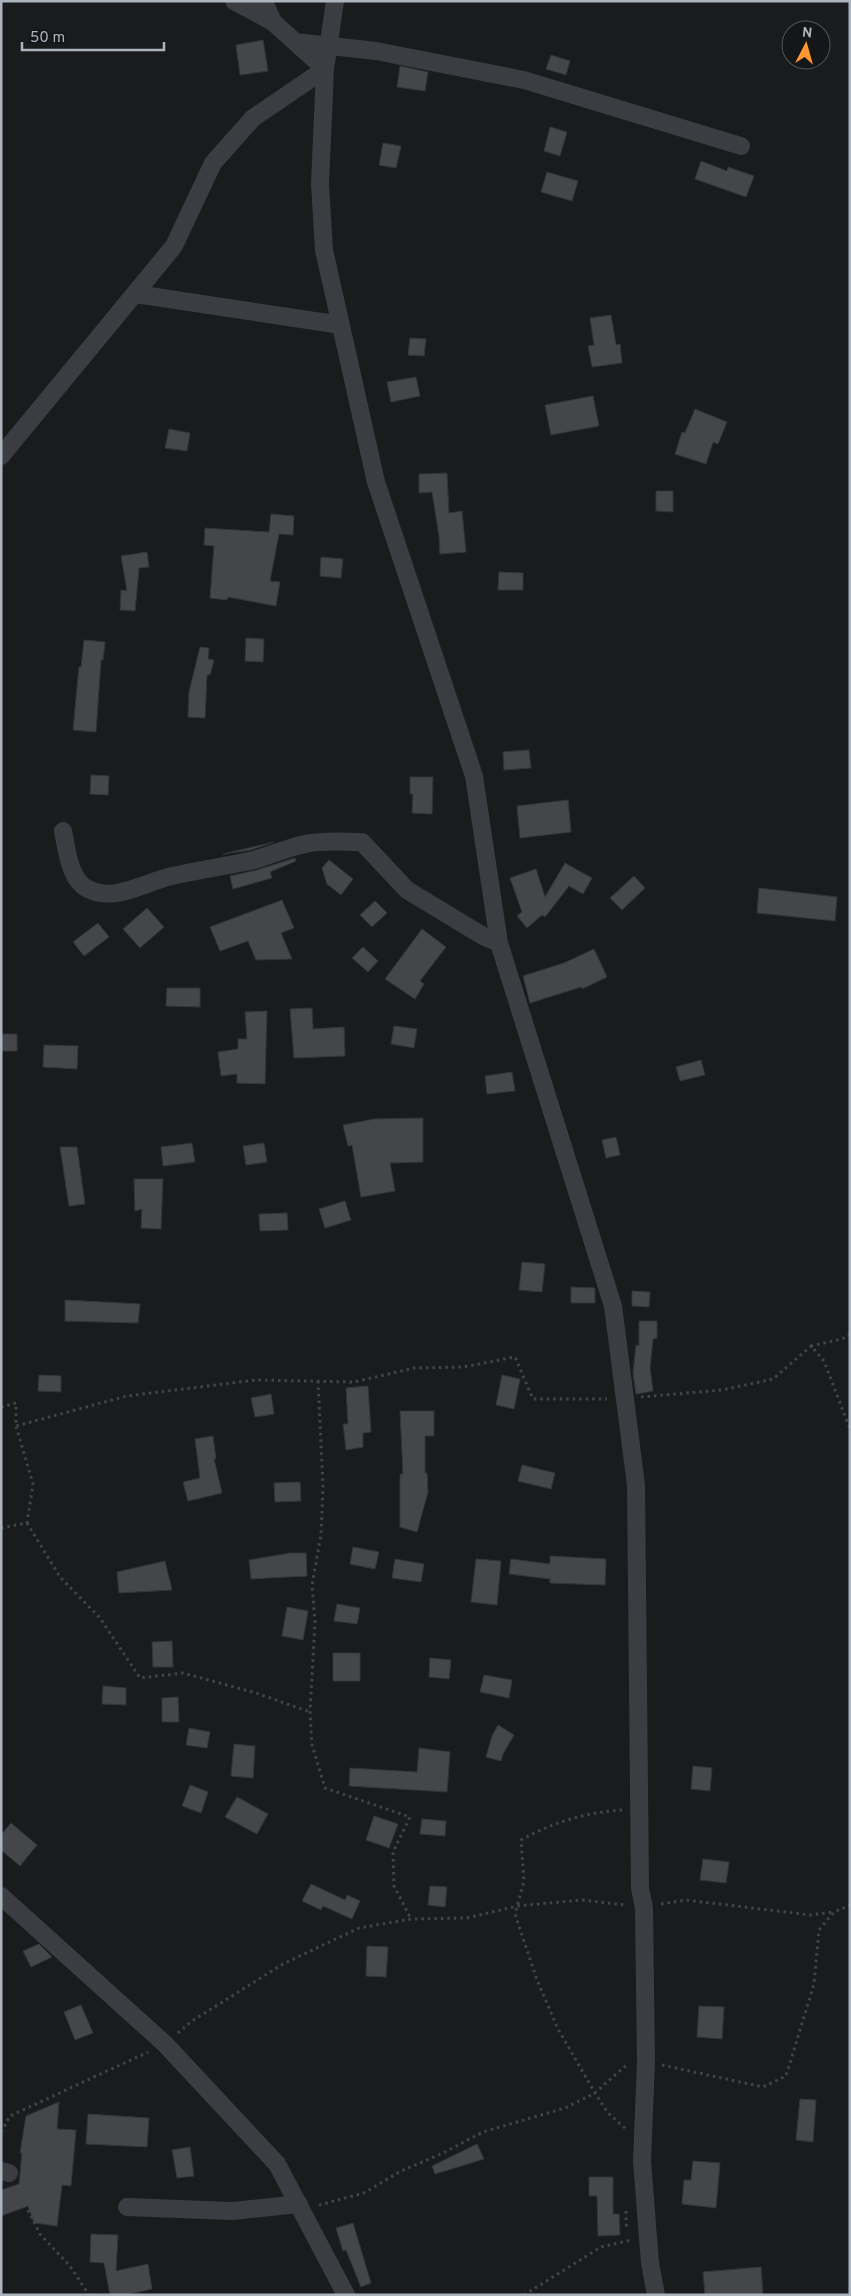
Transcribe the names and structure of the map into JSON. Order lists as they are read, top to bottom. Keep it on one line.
{"scale_bar":"50 m","north":"top"}
